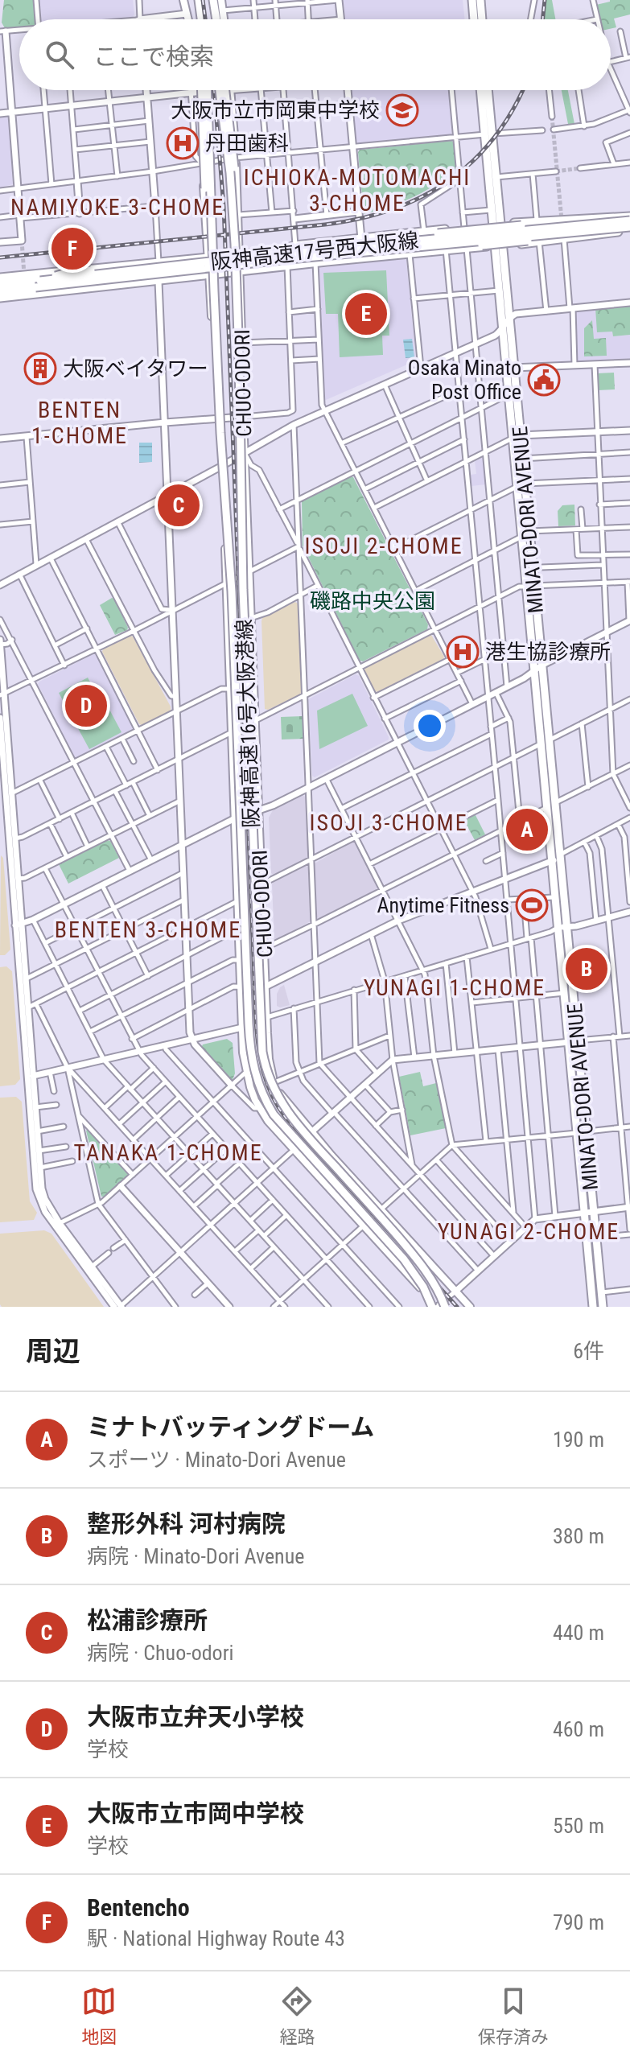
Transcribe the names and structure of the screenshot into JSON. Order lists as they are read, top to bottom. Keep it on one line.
{"streets":{"highway":["阪神高速17号西大阪線","MINATO-DORI AVENUE","阪神高速16号大阪港線"],"main road":["CHUO-ODORI"]},"crossings":[["CHUO-ODORI","阪神高速16号大阪港線"]],"districts":["ICHIOKA-MOTOMACHI 3-CHOME","NAMIYOKE 3-CHOME","BENTEN 1-CHOME","ISOJI 2-CHOME","ISOJI 3-CHOME","BENTEN 3-CHOME","YUNAGI 1-CHOME","TANAKA 1-CHOME","YUNAGI 2-CHOME"],"parks":["磯路中央公園"],"places":{"school or university":["大阪市立市岡東中学校"],"hospital":["丹田歯科","港生協診療所"],"building":["大阪ベイタワー"],"public building":["Osaka Minato Post Office"],"sports":["Anytime Fitness"]},"page":{"search":"ここで検索","pins":["F","E","C","D","A","B"],"heading":["周辺","6件"],"list":[{"mark":"A","name":"ミナトバッティングドーム","note":"スポーツ · Minato-Dori Avenue","value":"190 m"},{"mark":"B","name":"整形外科 河村病院","note":"病院 · Minato-Dori Avenue","value":"380 m"},{"mark":"C","name":"松浦診療所","note":"病院 · Chuo-odori","value":"440 m"},{"mark":"D","name":"大阪市立弁天小学校","note":"学校","value":"460 m"},{"mark":"E","name":"大阪市立市岡中学校","note":"学校","value":"550 m"},{"mark":"F","name":"Bentencho","note":"駅 · National Highway Route 43","value":"790 m"}],"nav":["地図","経路","保存済み"]}}
